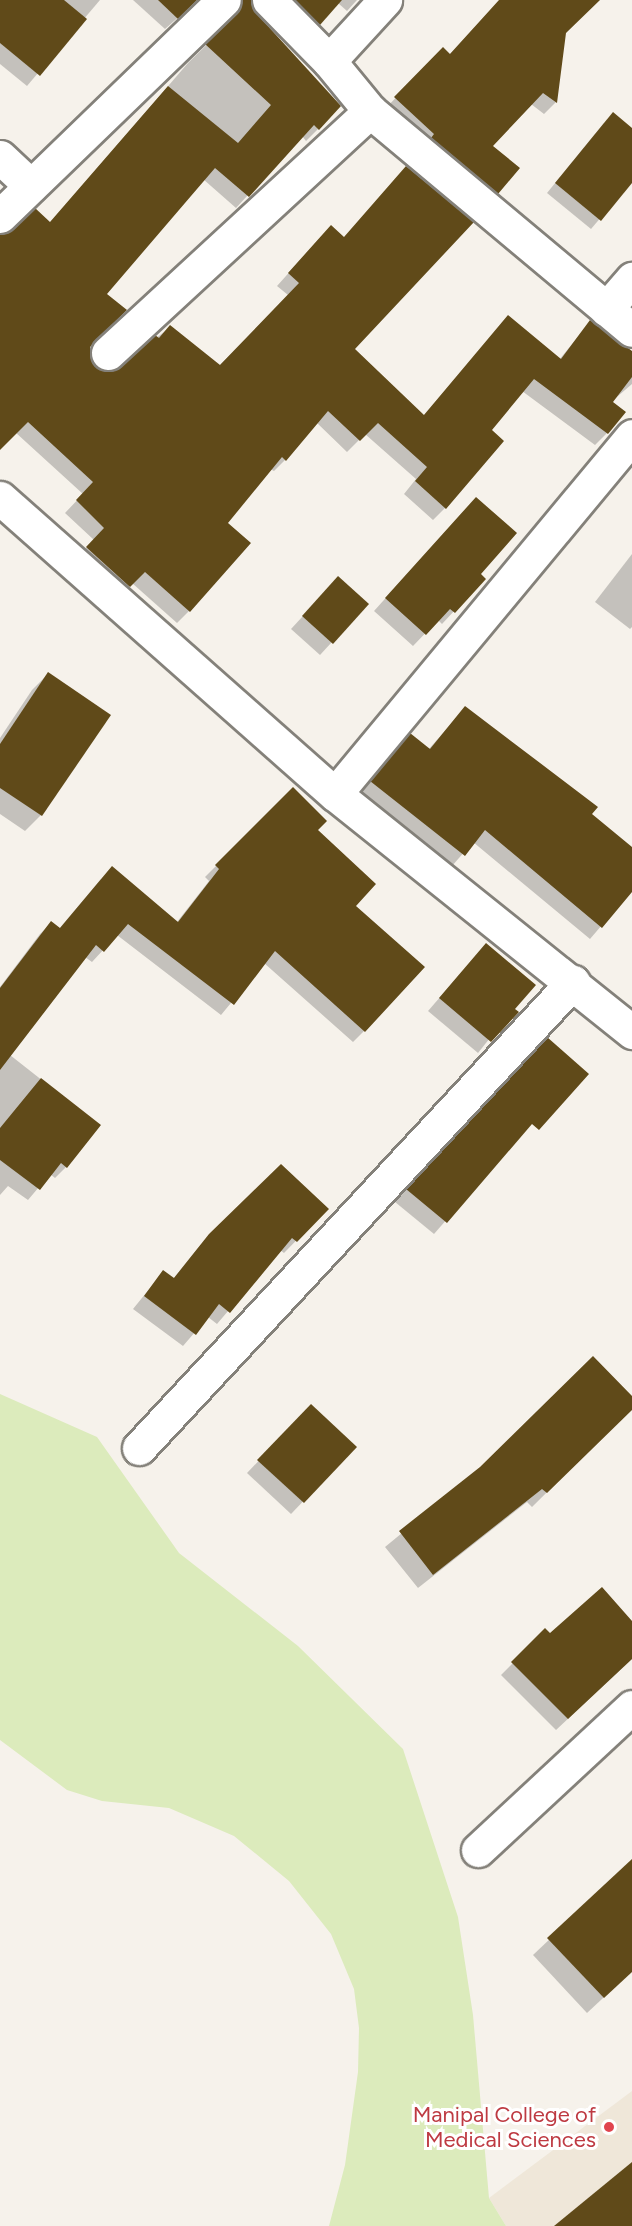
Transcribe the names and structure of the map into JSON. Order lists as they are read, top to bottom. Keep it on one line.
{"places":["Manipal College of Medical Sciences"]}
